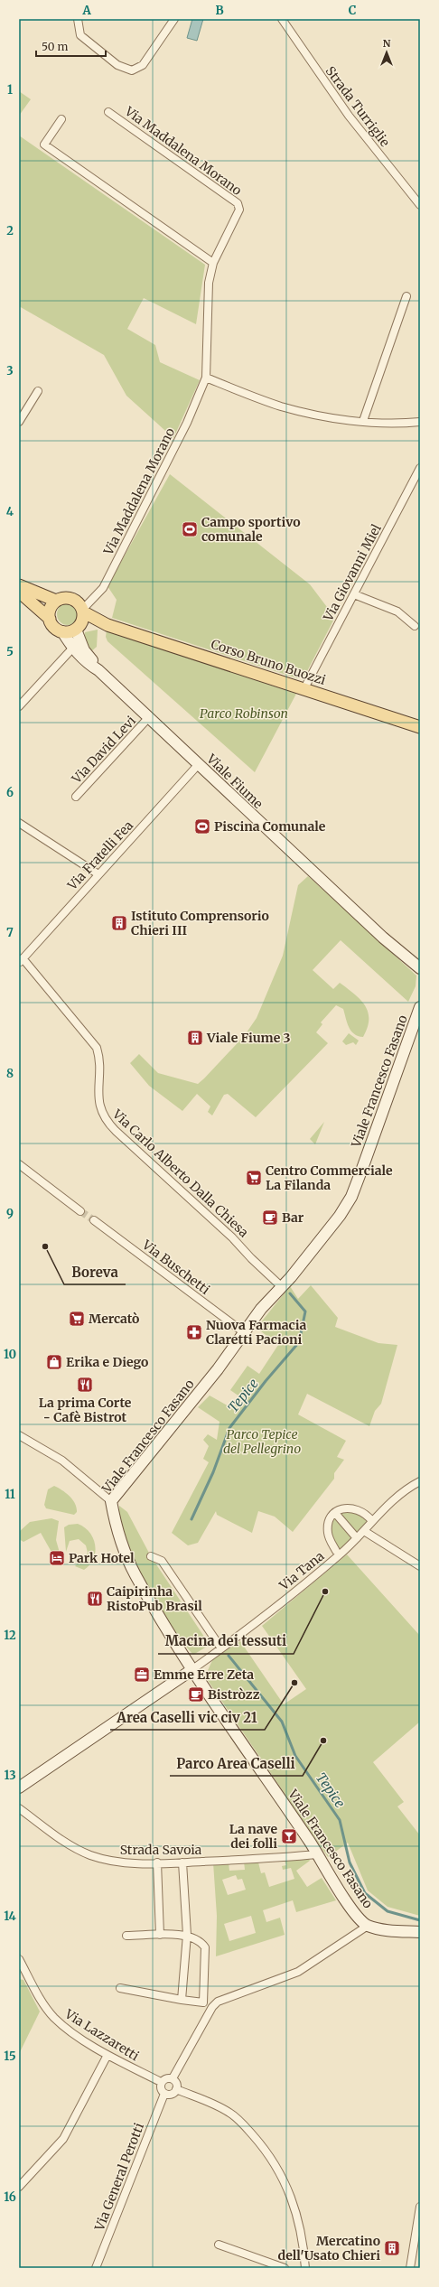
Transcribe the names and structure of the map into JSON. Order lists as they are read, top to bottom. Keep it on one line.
{"streets":{"main road":["Corso Bruno Buozzi"],"street":["Strada Turriglie","Via Maddalena Morano","Via Giovanni Miel","Via David Levi","Viale Fiume","Via Fratelli Fea","Viale Francesco Fasano","Via Carlo Alberto Dalla Chiesa","Via Buschetti","Via Tana","Strada Savoia","Via Lazzaretti","Via General Perotti"]},"crossings":[["Via Maddalena Morano","Corso Bruno Buozzi"],["Via Maddalena Morano","Viale Fiume"],["Via Giovanni Miel","Corso Bruno Buozzi"],["Corso Bruno Buozzi","Viale Fiume"],["Via David Levi","Viale Fiume"],["Viale Fiume","Via Fratelli Fea"],["Via Fratelli Fea","Via Carlo Alberto Dalla Chiesa"],["Viale Francesco Fasano","Via Carlo Alberto Dalla Chiesa"],["Viale Francesco Fasano","Via Buschetti"],["Viale Francesco Fasano","Via Tana"],["Viale Francesco Fasano","Strada Savoia"],["Via Lazzaretti","Via General Perotti"]],"water":["Tepice"],"parks":["Parco Robinson","Parco Tepice del Pellegrino"],"places":{"sports":["Campo sportivo comunale","Piscina Comunale"],"building":["Istituto Comprensorio Chieri III","Viale Fiume 3","Mercatino dell'Usato Chieri"],"supermarket":["Centro Commerciale La Filanda","Mercatò"],"cafe":["Bar","Bistròzz"],"other":["Boreva","Macina dei tessuti","Area Caselli vic civ 21","Parco Area Caselli"],"pharmacy":["Nuova Farmacia Claretti Pacioni"],"shop":["Erika e Diego"],"restaurant":["La prima Corte - Cafè Bistrot","Caipirinha RistoPub Brasil"],"hotel":["Park Hotel"],"office":["Emme Erre Zeta"],"bar":["La nave dei folli"]},"scale_bar":"50 m","north":"top","grid":{"columns":["A","B","C"],"rows":["1","2","3","4","5","6","7","8","9","10","11","12","13","14","15","16"]}}
